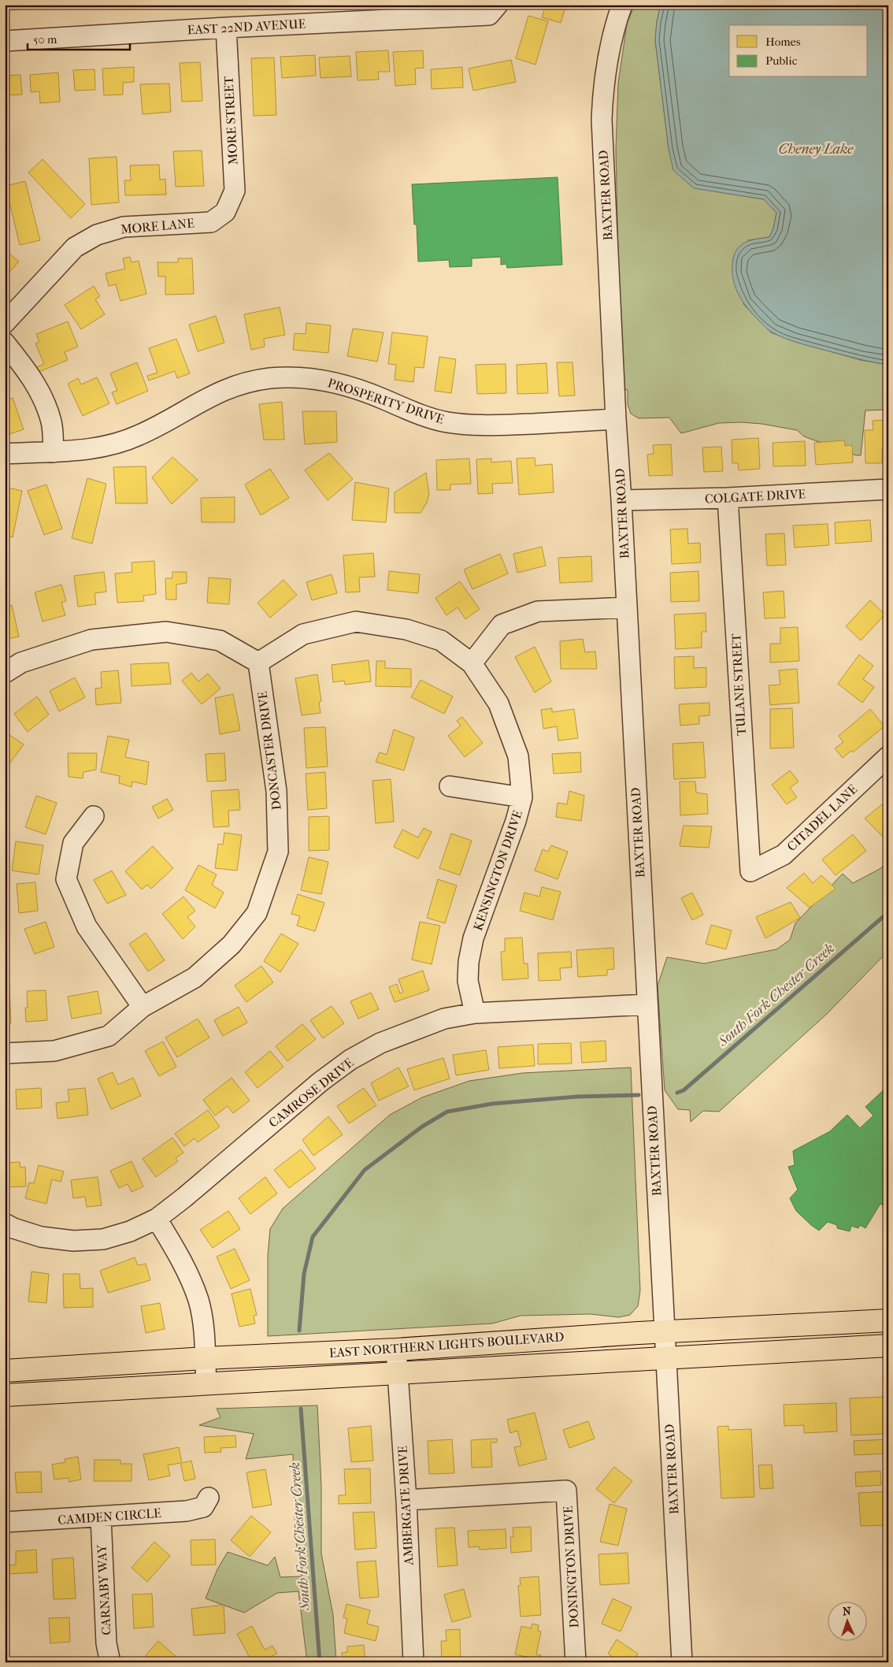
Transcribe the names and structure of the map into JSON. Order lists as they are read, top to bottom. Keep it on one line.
{"streets":{"main road":["EAST NORTHERN LIGHTS BOULEVARD"],"street":["EAST 22ND AVENUE","MORE STREET","BAXTER ROAD","MORE LANE","PROSPERITY DRIVE","COLGATE DRIVE","TULANE STREET","DONCASTER DRIVE","CITADEL LANE","KENSINGTON DRIVE","CAMROSE DRIVE","AMBERGATE DRIVE","CAMDEN CIRCLE","DONINGTON DRIVE","CARNABY WAY"]},"crossings":[["EAST 22ND AVENUE","MORE STREET"],["MORE STREET","MORE LANE"],["BAXTER ROAD","PROSPERITY DRIVE"],["BAXTER ROAD","COLGATE DRIVE"],["BAXTER ROAD","CAMROSE DRIVE"],["BAXTER ROAD","EAST NORTHERN LIGHTS BOULEVARD"],["COLGATE DRIVE","TULANE STREET"],["TULANE STREET","CITADEL LANE"],["DONCASTER DRIVE","KENSINGTON DRIVE"],["KENSINGTON DRIVE","CAMROSE DRIVE"],["EAST NORTHERN LIGHTS BOULEVARD","AMBERGATE DRIVE"],["AMBERGATE DRIVE","DONINGTON DRIVE"],["CAMDEN CIRCLE","CARNABY WAY"]],"water":["Cheney Lake","South Fork Chester Creek"],"legend":["Homes","Public"],"scale_bar":"50 m","north":"top"}
